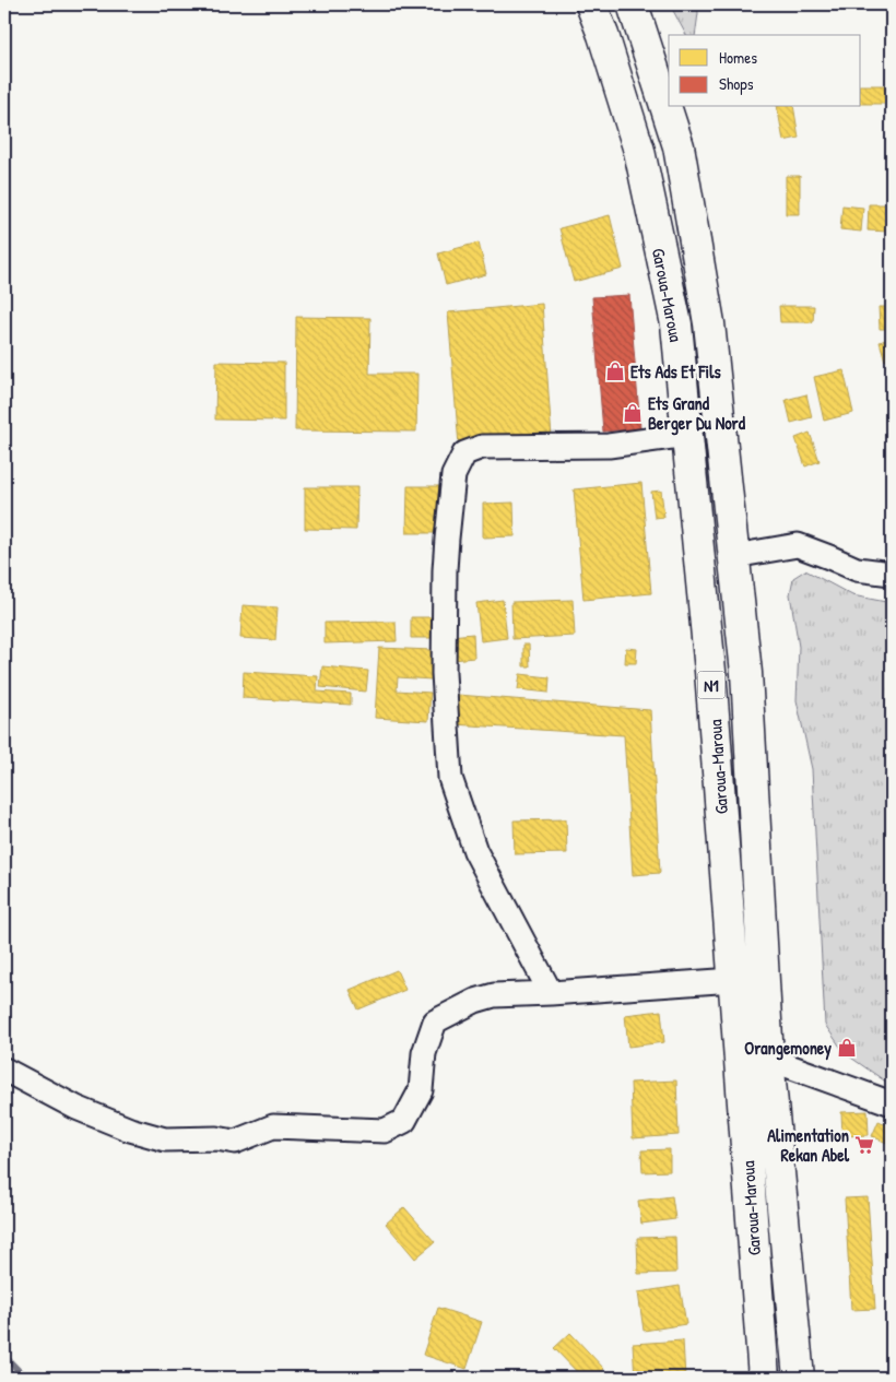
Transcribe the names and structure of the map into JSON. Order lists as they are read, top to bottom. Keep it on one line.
{"streets":{"highway":["Garoua-Maroua","N1"]},"places":{"shop":["Ets Ads Et Fils","Ets Grand Berger Du Nord","Orangemoney"],"supermarket":["Alimentation Rekan Abel"]},"legend":["Homes","Shops"]}
